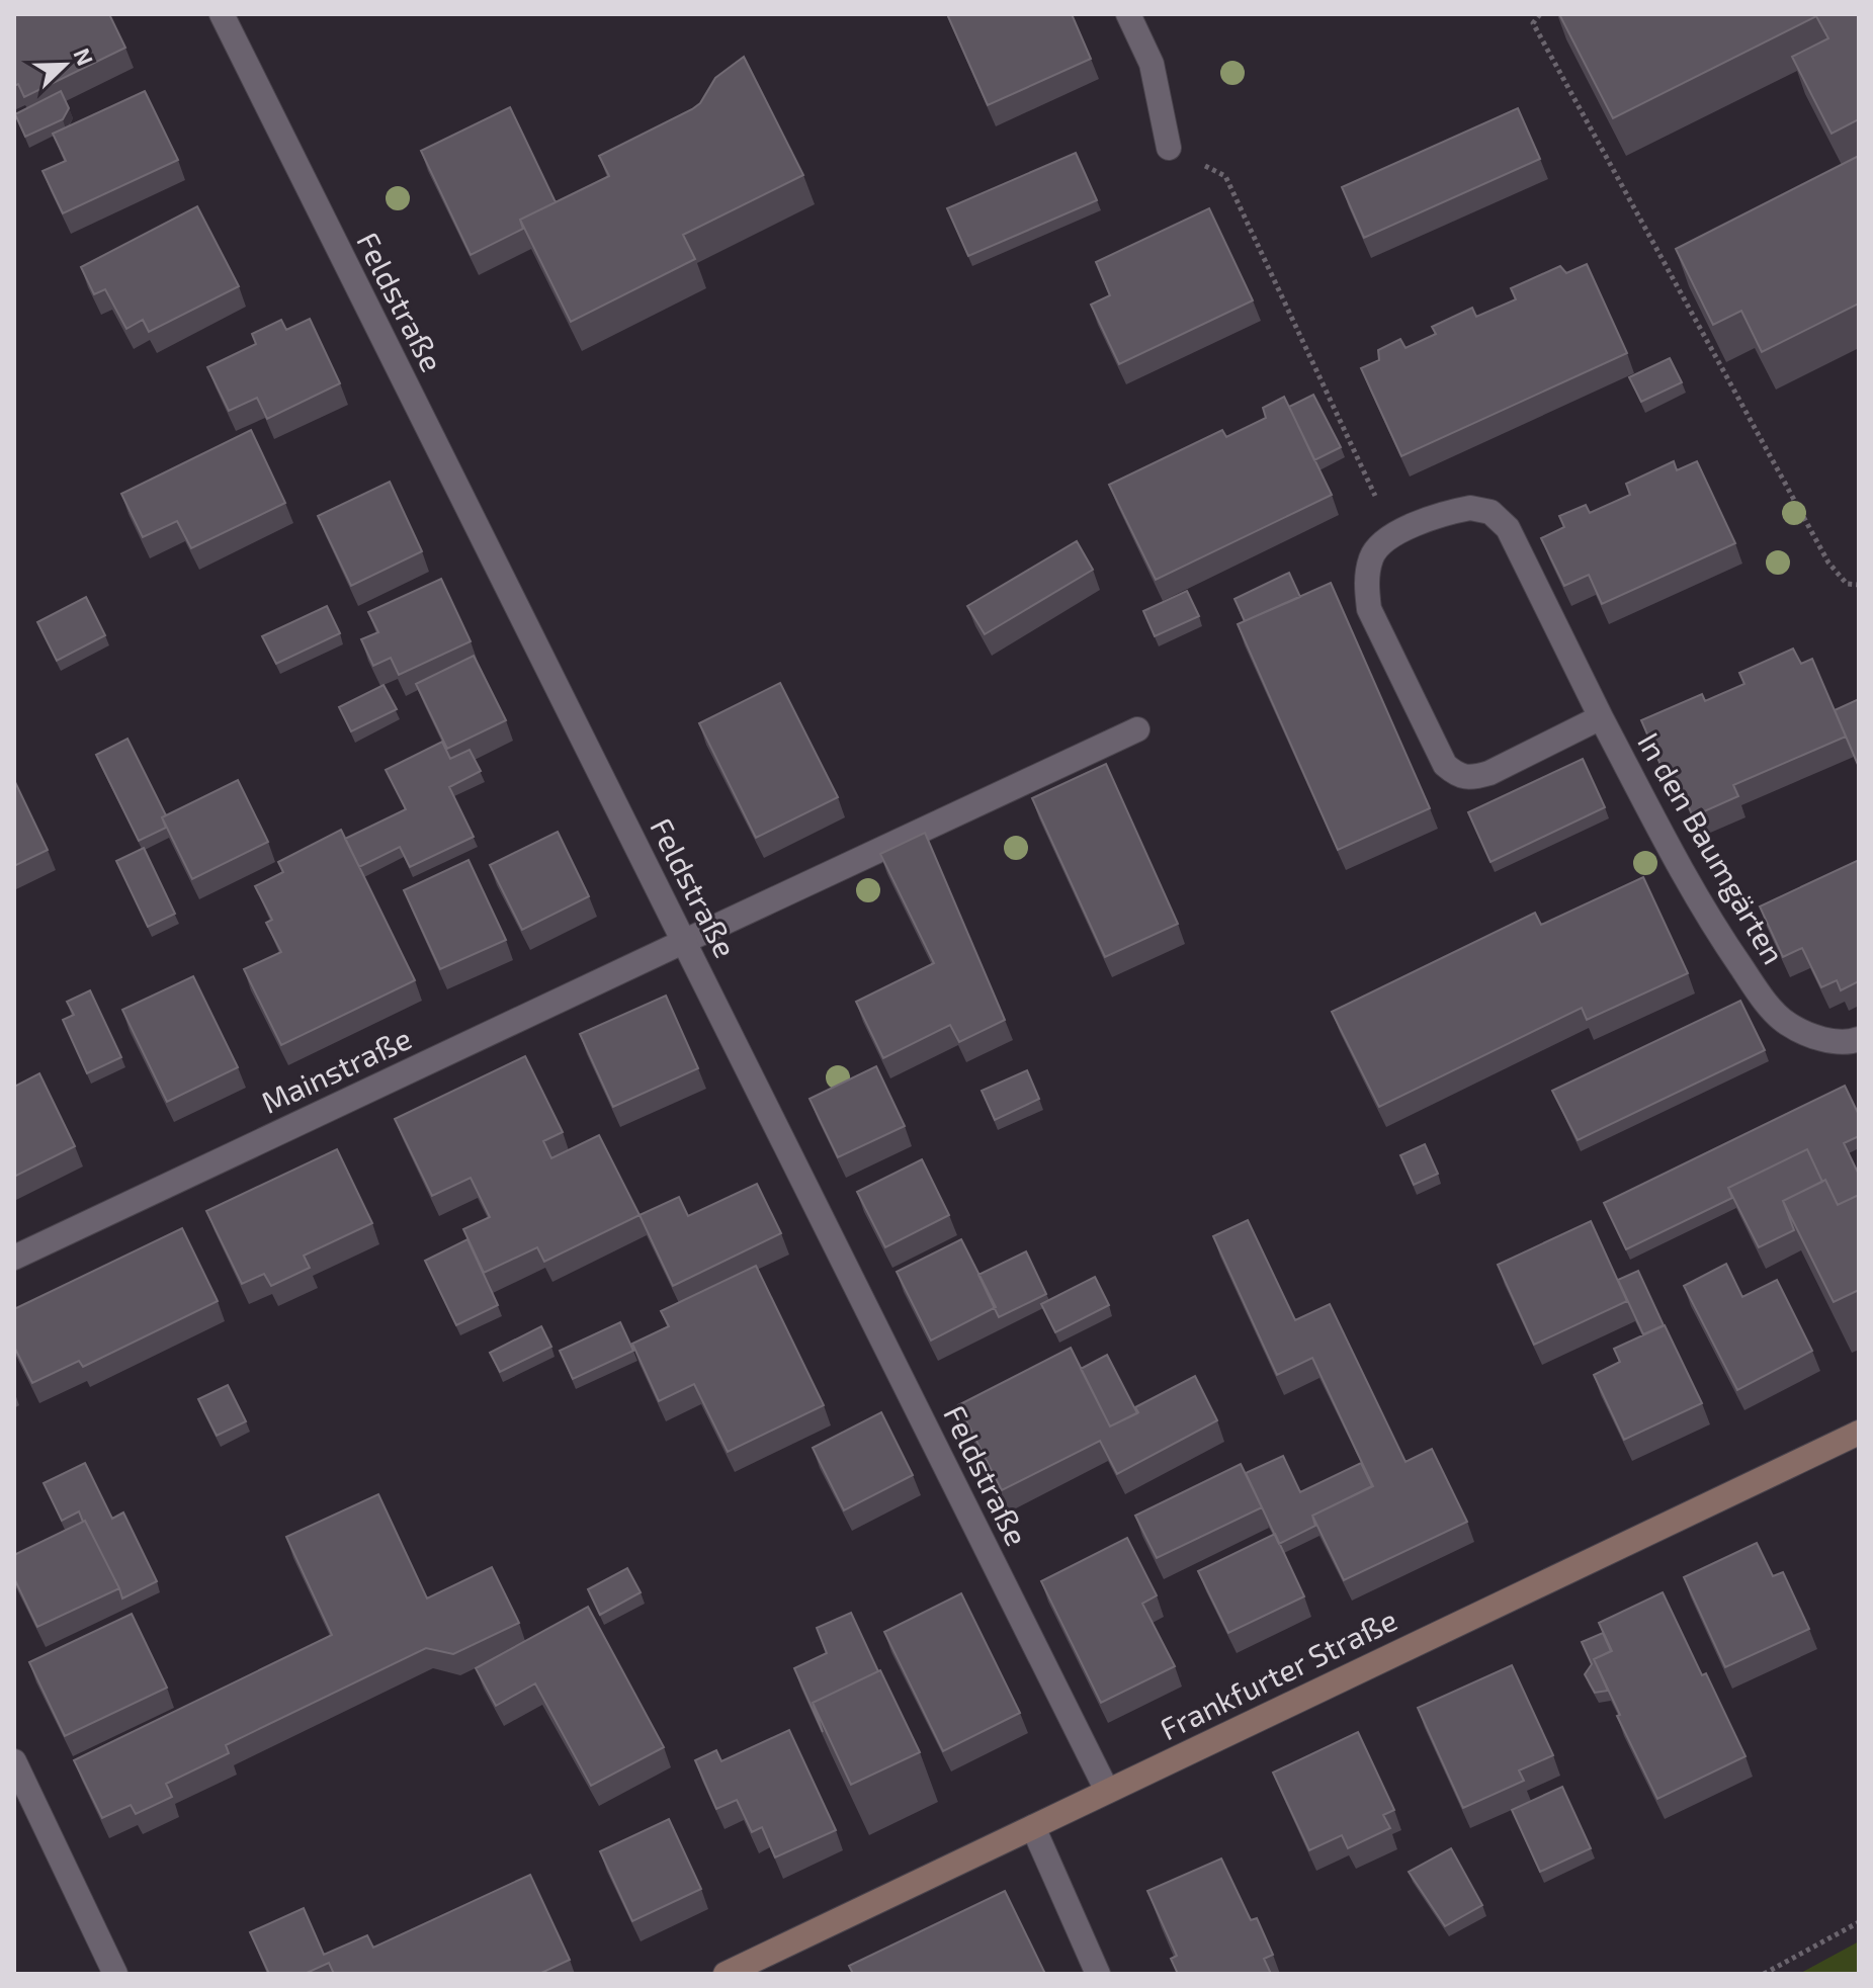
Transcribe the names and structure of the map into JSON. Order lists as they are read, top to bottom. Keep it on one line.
{"streets":{"main road":["Frankfurter Straße"],"street":["Feldstraße","In den Baumgärten","Mainstraße"]},"crossings":[["Feldstraße","Mainstraße"],["Feldstraße","Frankfurter Straße"]],"north":"top right"}
